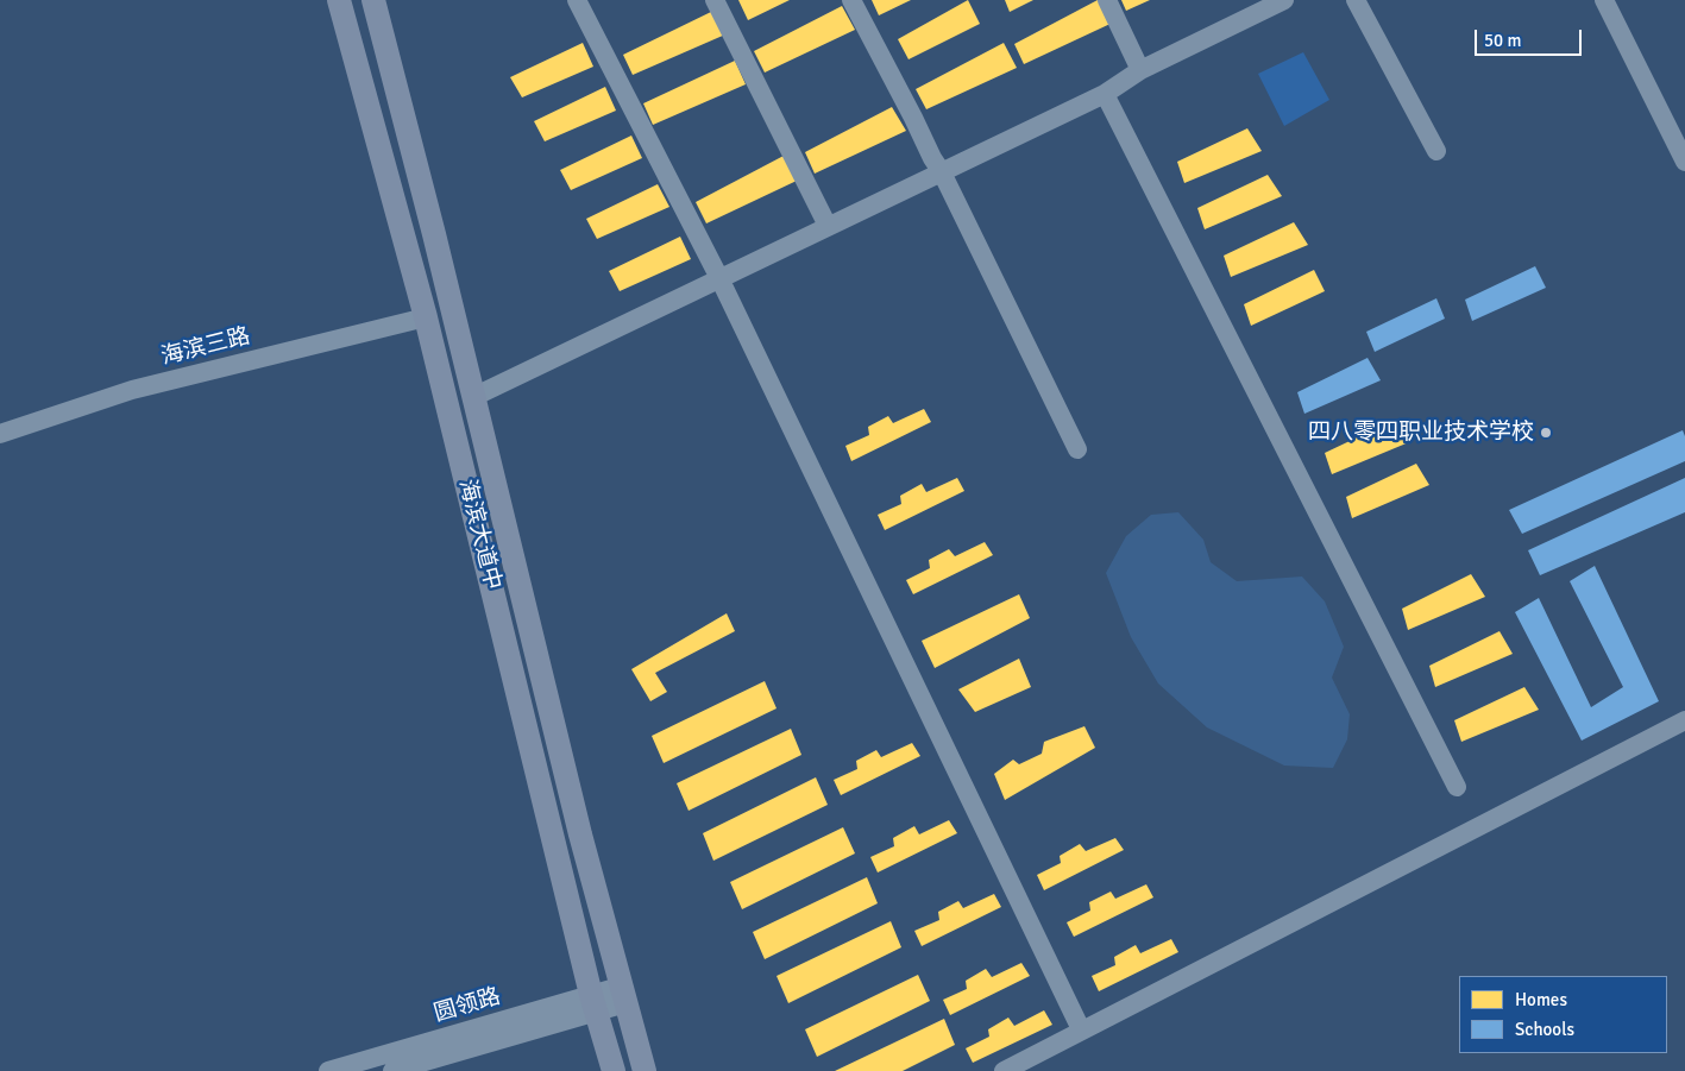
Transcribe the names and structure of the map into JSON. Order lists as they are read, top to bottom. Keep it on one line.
{"streets":{"main road":["海滨大道中"],"street":["海滨三路","圆领路"]},"crossings":[["海滨三路","海滨大道中"],["海滨大道中","圆领路"]],"places":["四八零四职业技术学校"],"legend":["Homes","Schools"],"scale_bar":"50 m"}
